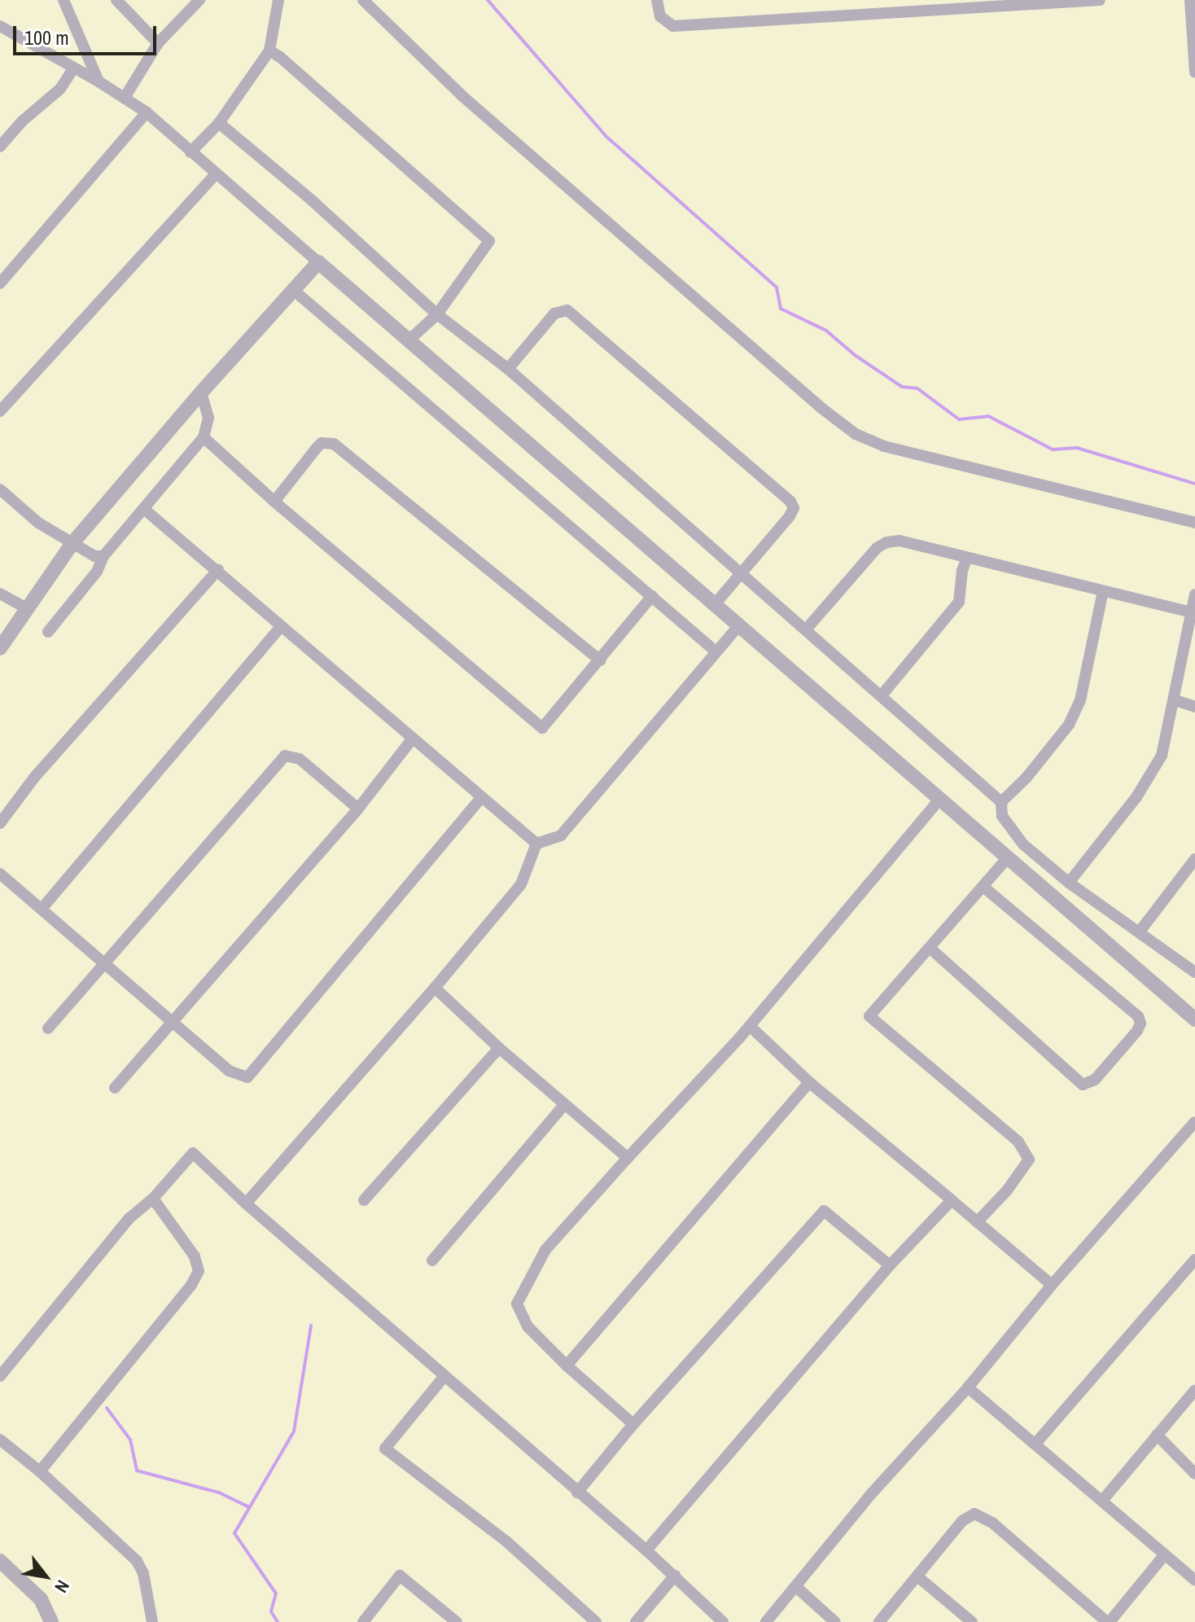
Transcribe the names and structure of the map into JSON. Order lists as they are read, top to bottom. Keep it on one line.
{"scale_bar":"100 m","north":"bottom right"}
